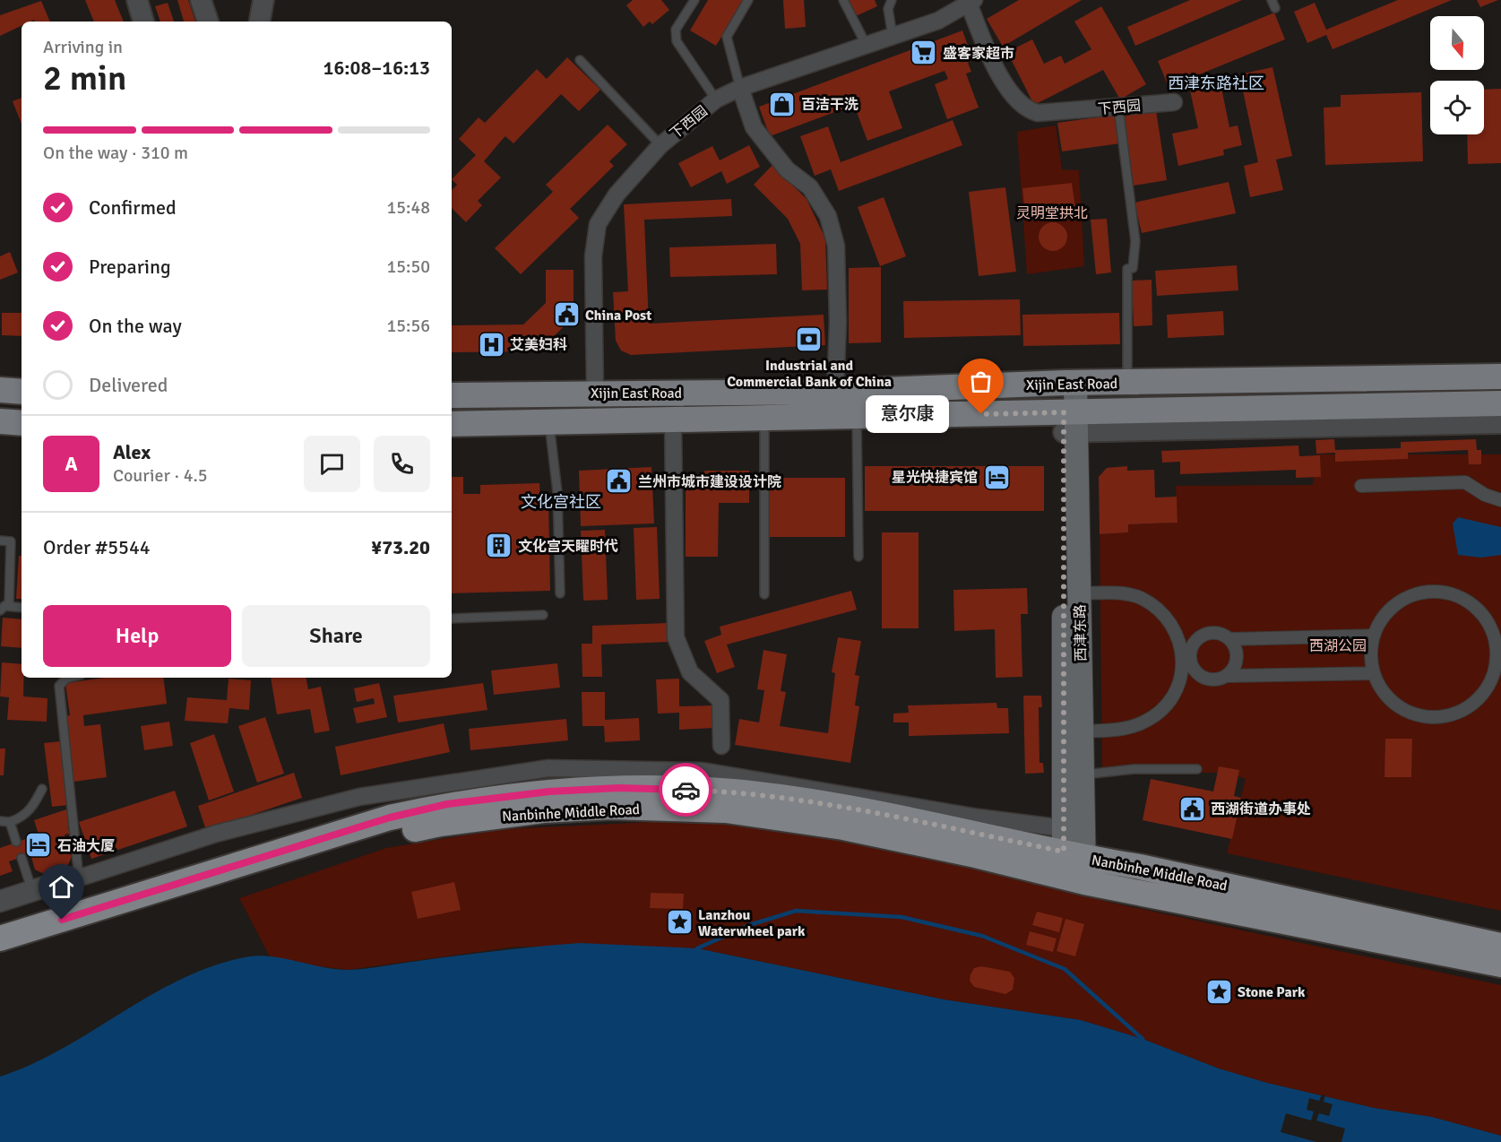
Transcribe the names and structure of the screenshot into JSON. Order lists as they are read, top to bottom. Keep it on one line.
{"streets":{"highway":["Nanbinhe Middle Road"],"main road":["Xijin East Road","西津东路"],"street":["下西园"]},"crossings":[["下西园","Xijin East Road"],["Xijin East Road","西津东路"],["西津东路","Nanbinhe Middle Road"]],"districts":["西津东路社区","文化宫社区"],"parks":["灵明堂拱北","西湖公园"],"places":{"supermarket":["盛客家超市"],"shop":["百洁干洗"],"public building":["China Post","兰州市城市建设设计院","西湖街道办事处"],"bank":["Industrial and Commercial Bank of China"],"hospital":["艾美妇科"],"other":["意尔康"],"hotel":["星光快捷宾馆","石油大厦"],"building":["文化宫天矅时代"],"place":["Lanzhou Waterwheel park","Stone Park"]},"north":"bottom","page":{"heading":["2 min","Arriving in","16:08–16:13"],"panel":["Alex","Courier · 4.5","Order #5544","¥73.20"],"bar":"On the way · 310 m","list":[["Confirmed","15:48"],["Preparing","15:50"],["On the way","15:56"],"Delivered"],"bubble":"意尔康","round":"A","buttons":["Help","Share"]}}
